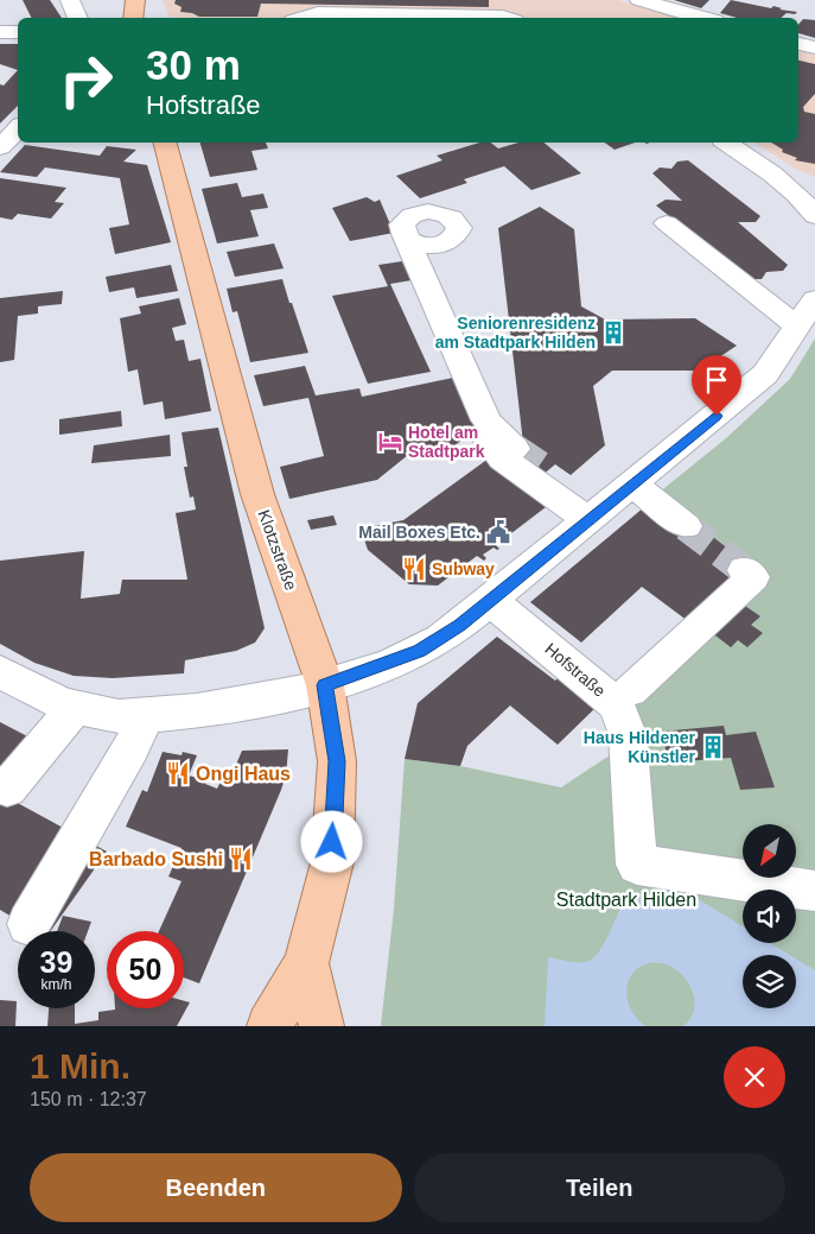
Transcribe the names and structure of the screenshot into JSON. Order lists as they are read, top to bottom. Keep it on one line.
{"streets":{"main road":["Klotzstraße"],"street":["Hofstraße"]},"parks":["Stadtpark Hilden"],"places":{"building":["Seniorenresidenz am Stadtpark Hilden","Haus Hildener Künstler"],"hotel":["Hotel am Stadtpark"],"public building":["Mail Boxes Etc."],"restaurant":["Subway","Ongi Haus","Barbado Sushi"]},"north":"bottom left","page":{"turn":["30 m","Hofstraße"],"speed":"39 km/h","limit":"50","heading":["1 Min.","150 m · 12:37"],"buttons":["Beenden","Teilen"]}}
